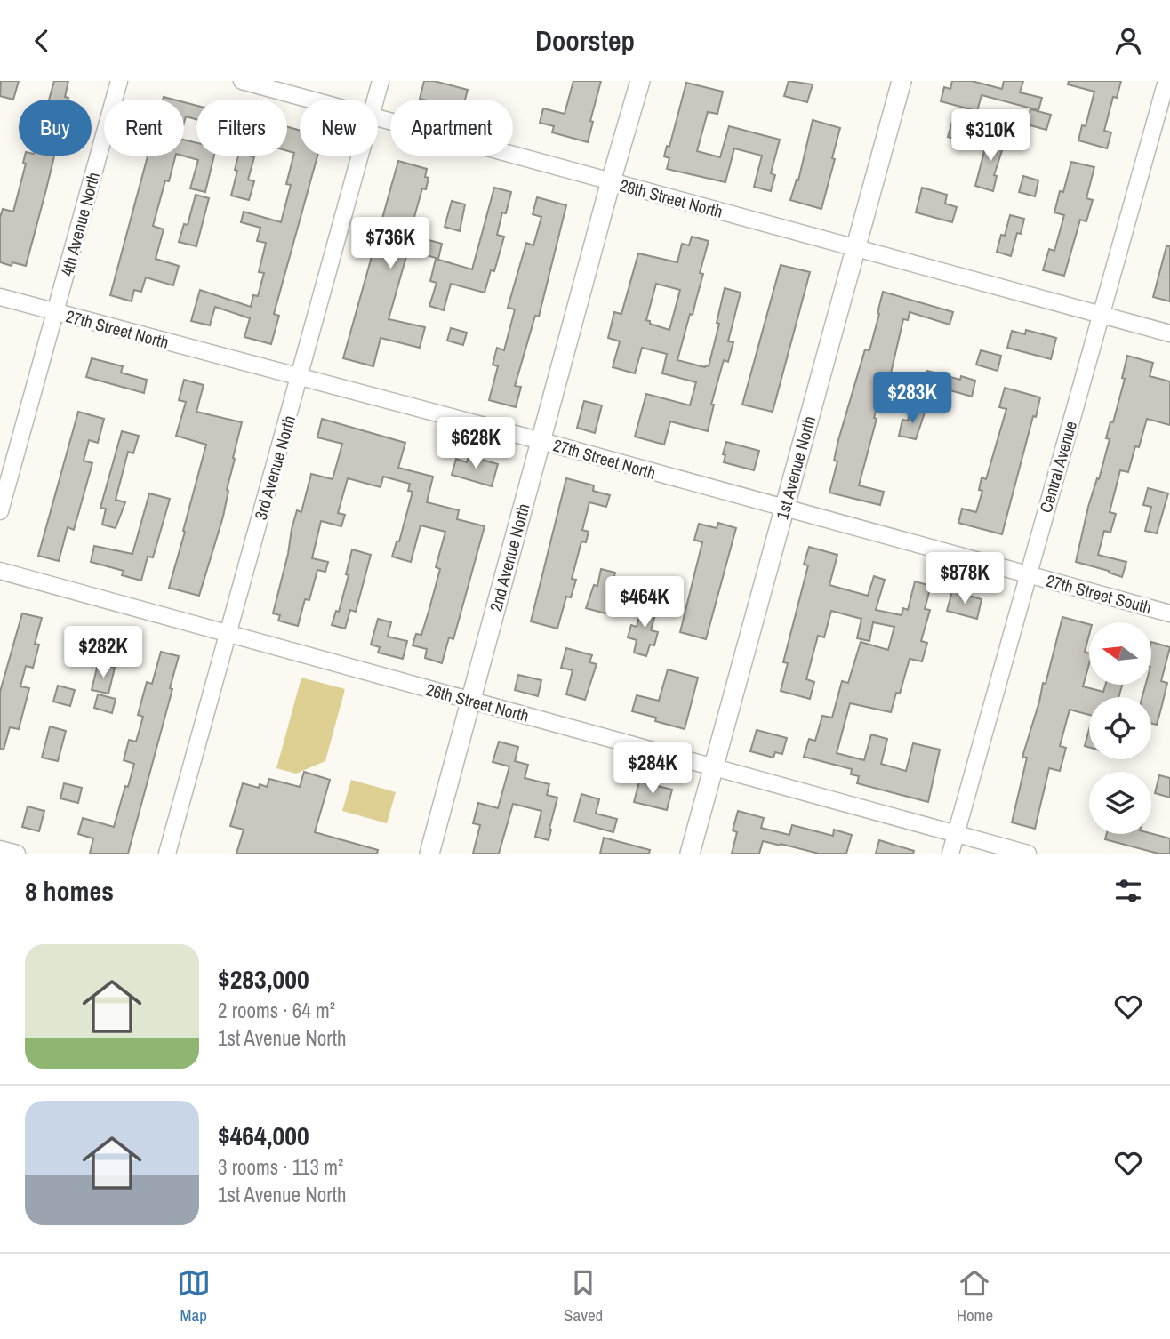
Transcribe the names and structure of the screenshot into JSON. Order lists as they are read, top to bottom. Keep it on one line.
{"streets":{"main road":["1st Avenue North","2nd Avenue North"],"street":["28th Street North","4th Avenue North","27th Street North","Central Avenue","3rd Avenue North","27th Street South","26th Street North"]},"crossings":[["28th Street North","1st Avenue North"],["28th Street North","Central Avenue"],["28th Street North","2nd Avenue North"],["4th Avenue North","27th Street North"],["27th Street North","1st Avenue North"],["27th Street North","Central Avenue"],["27th Street North","3rd Avenue North"],["27th Street North","2nd Avenue North"],["27th Street North","27th Street South"],["1st Avenue North","26th Street North"],["Central Avenue","27th Street South"],["Central Avenue","26th Street North"],["3rd Avenue North","26th Street North"],["2nd Avenue North","26th Street North"]],"north":"left","page":{"header":"Doorstep","chip":["Buy","Rent","Filters","New","Apartment"],"price":["$310K","$736K","$283K","$628K","$878K","$464K","$282K","$284K"],"heading":"8 homes","list":[{"name":"$283,000","note":"2 rooms · 64 m² · 1st Avenue North"},{"name":"$464,000","note":"3 rooms · 113 m² · 1st Avenue North"}],"tabs":["Map","Saved","Home"]}}
